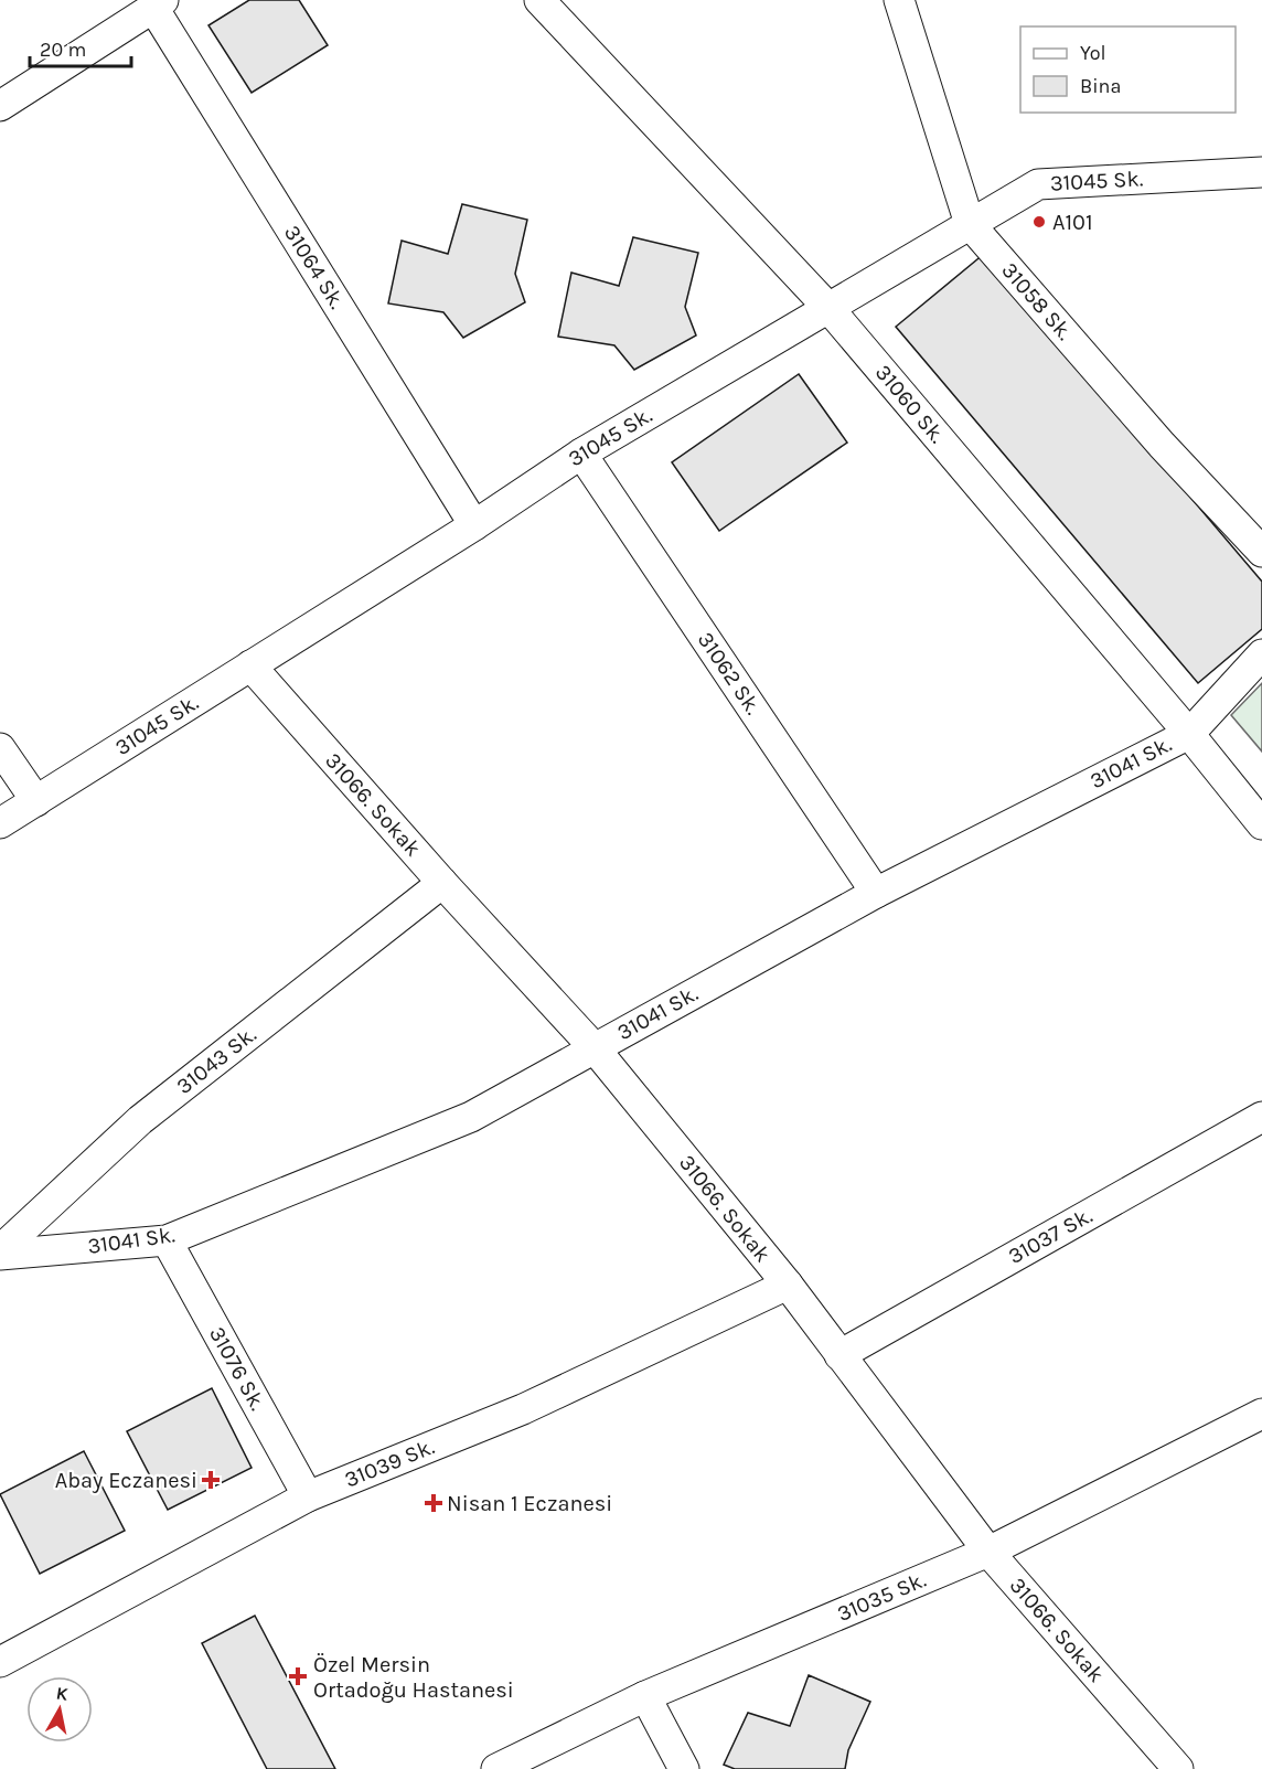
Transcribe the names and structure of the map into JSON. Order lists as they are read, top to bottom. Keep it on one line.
{"streets":{"street":["31045 Sk.","31064 Sk.","31058 Sk.","31060 Sk.","31062 Sk.","31041 Sk.","31066. Sokak","31043 Sk.","31037 Sk.","31076 Sk.","31039 Sk.","31035 Sk."]},"crossings":[["31045 Sk.","31064 Sk."],["31045 Sk.","31058 Sk."],["31045 Sk.","31060 Sk."],["31045 Sk.","31062 Sk."],["31045 Sk.","31066. Sokak"],["31060 Sk.","31041 Sk."],["31062 Sk.","31041 Sk."],["31041 Sk.","31066. Sokak"],["31041 Sk.","31043 Sk."],["31041 Sk.","31076 Sk."],["31066. Sokak","31043 Sk."],["31066. Sokak","31037 Sk."],["31066. Sokak","31039 Sk."],["31066. Sokak","31035 Sk."],["31076 Sk.","31039 Sk."]],"places":{"other":["A101"],"health":["Abay Eczanesi","Nisan 1 Eczanesi","Özel Mersin Ortadoğu Hastanesi"]},"legend":["Yol","Bina"],"scale_bar":"20 m","north":"top"}
